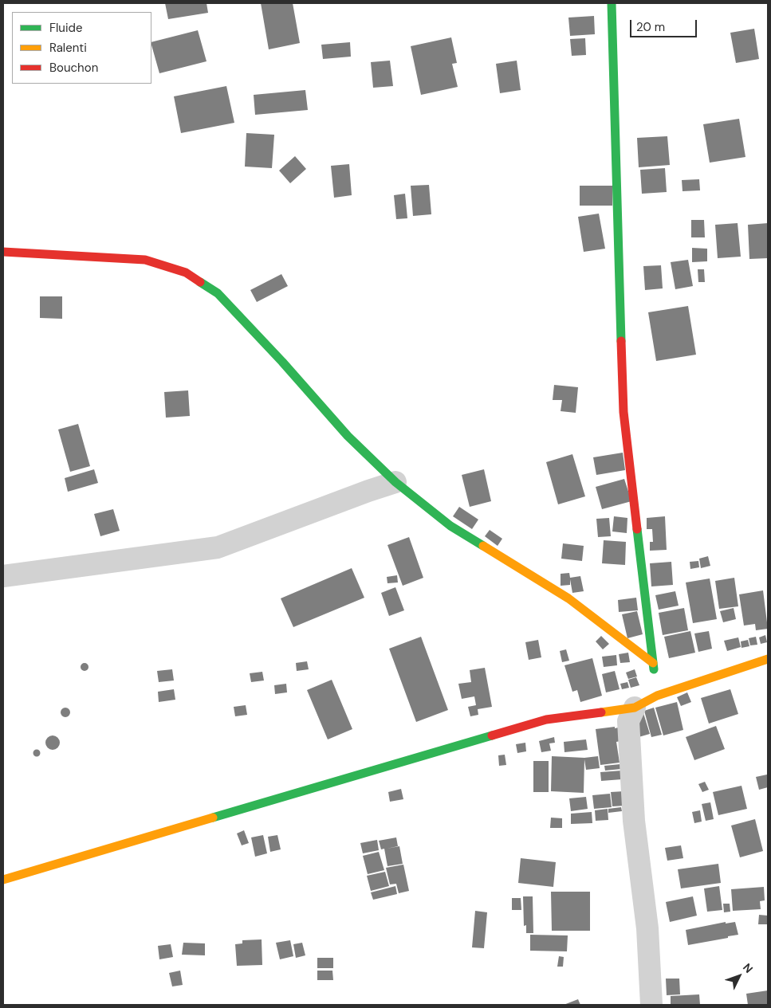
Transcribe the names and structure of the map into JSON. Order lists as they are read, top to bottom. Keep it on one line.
{"legend":["Fluide","Ralenti","Bouchon"],"scale_bar":"20 m","north":"top right"}
